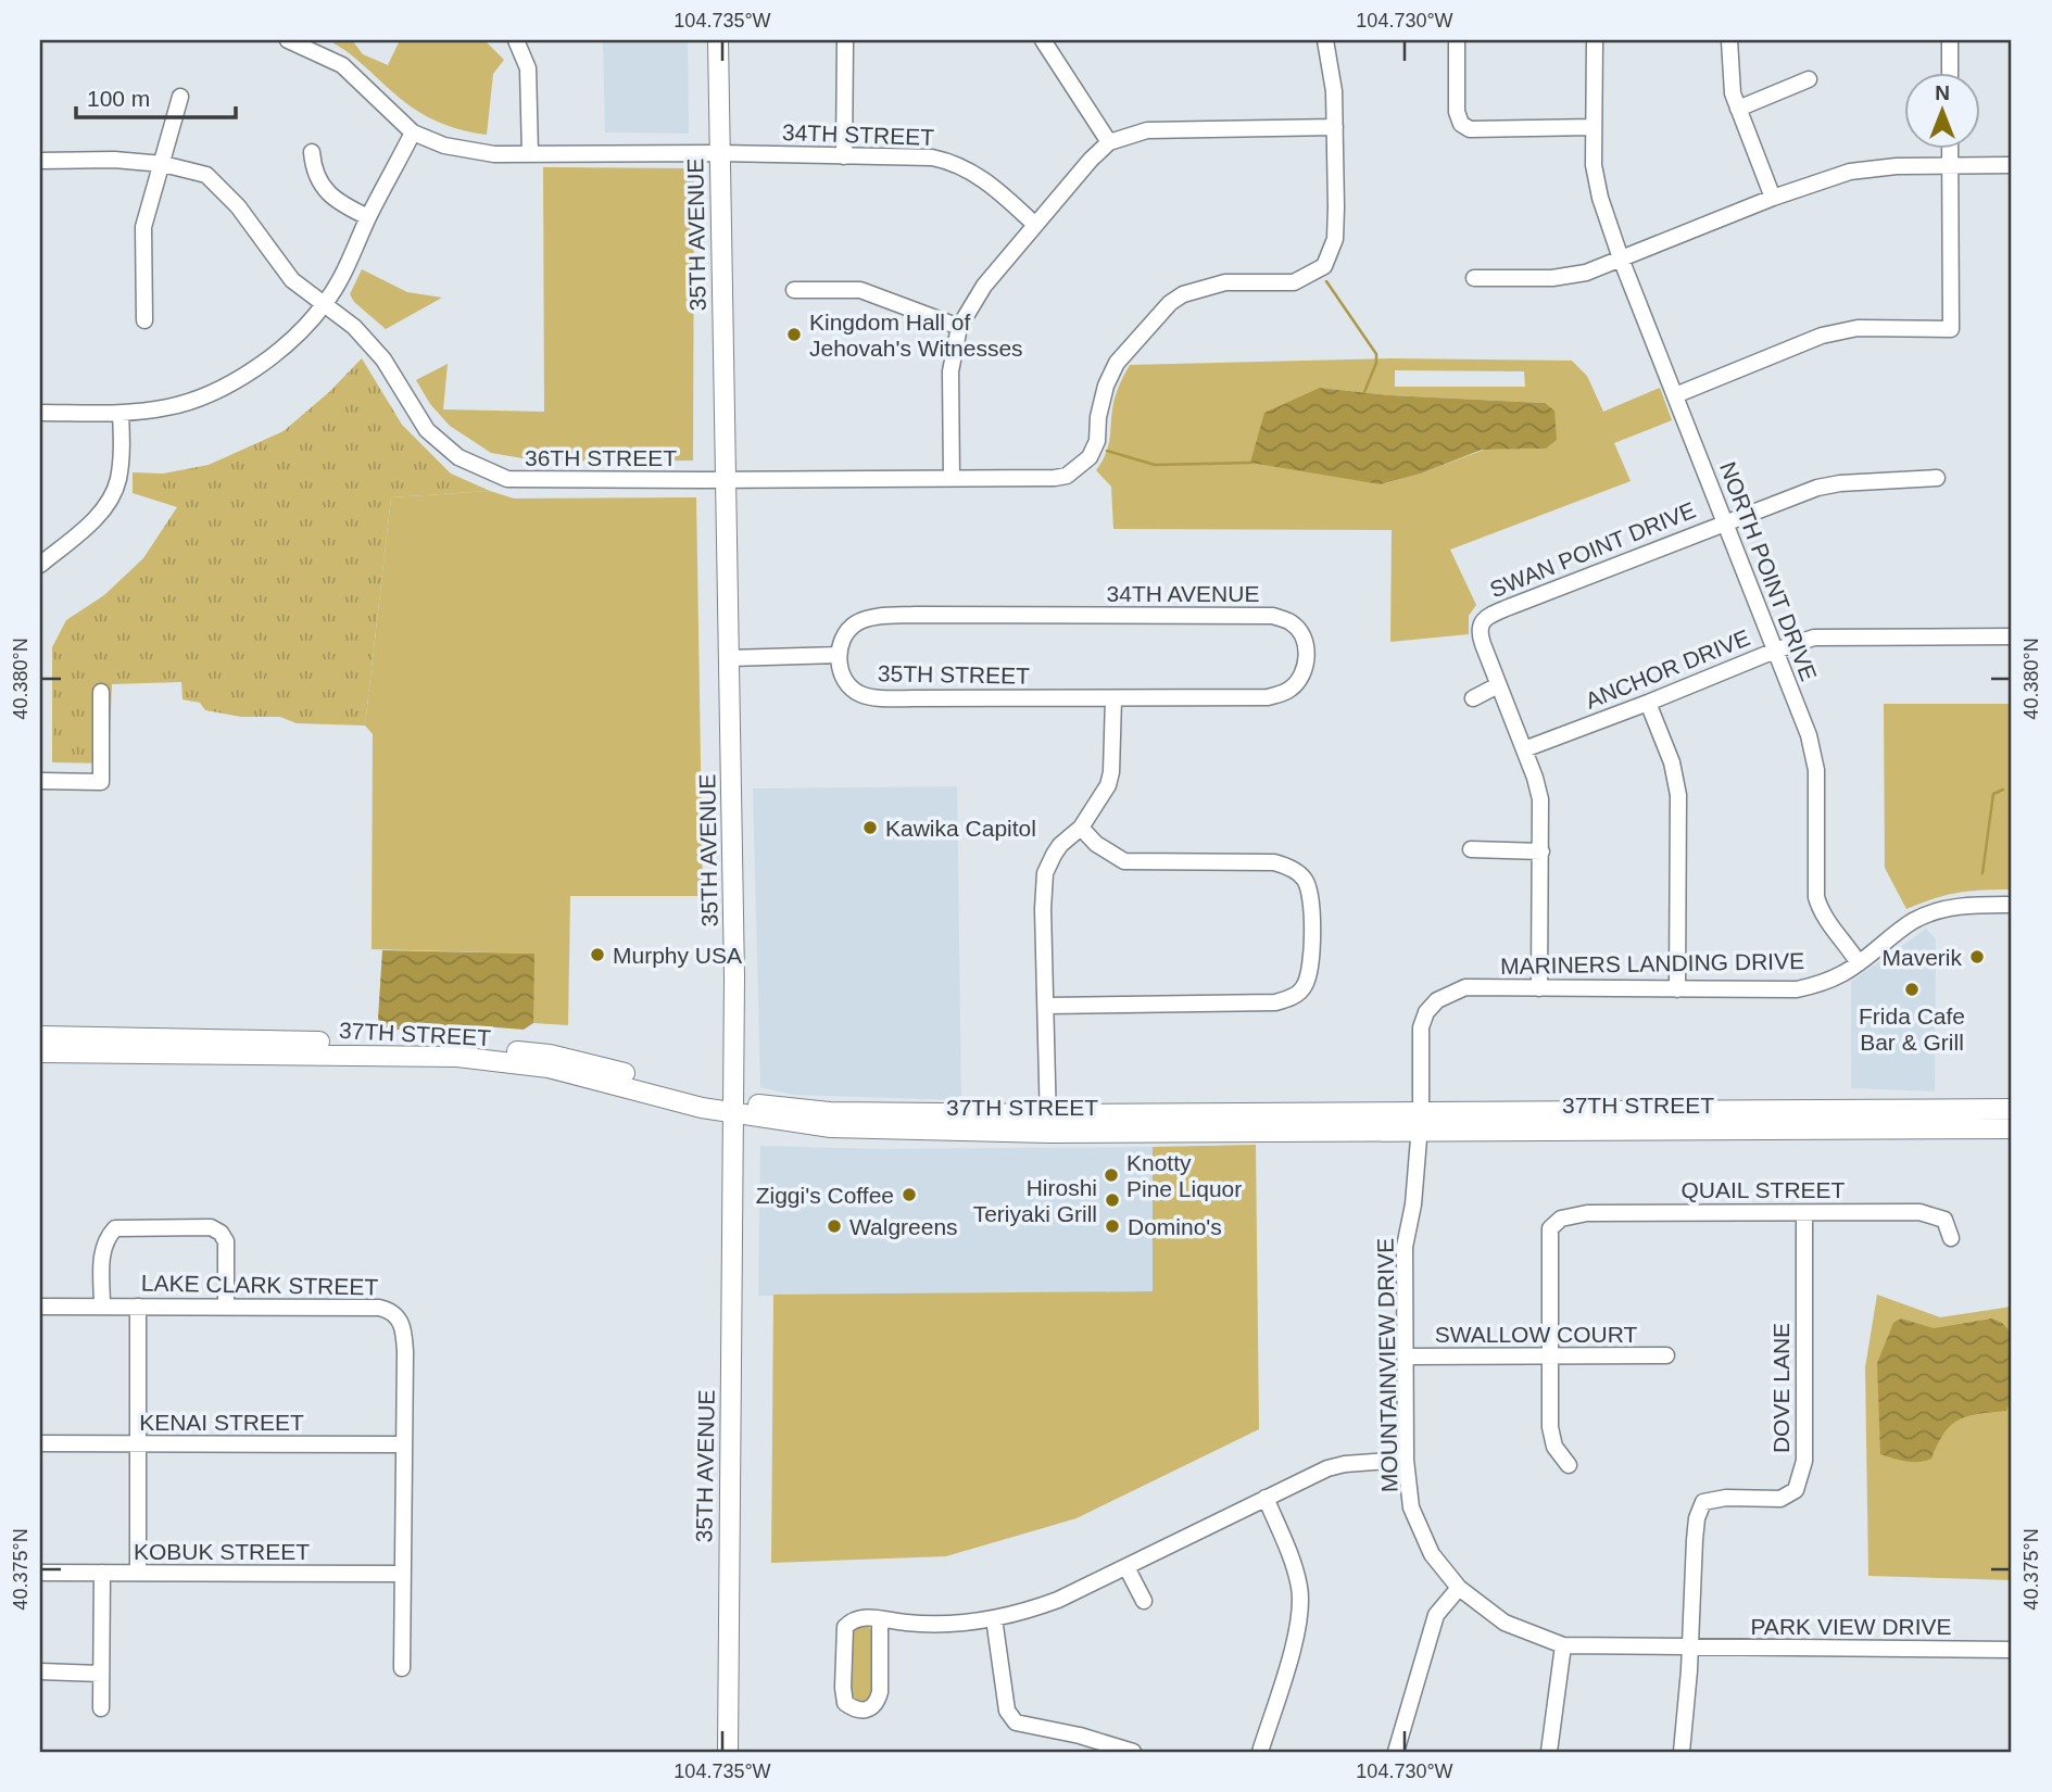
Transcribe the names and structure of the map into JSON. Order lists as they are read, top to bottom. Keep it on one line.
{"streets":{"main road":["35TH AVENUE","37TH STREET"],"street":["34TH STREET","36TH STREET","SWAN POINT DRIVE","NORTH POINT DRIVE","34TH AVENUE","ANCHOR DRIVE","35TH STREET","MARINERS LANDING DRIVE","QUAIL STREET","LAKE CLARK STREET","SWALLOW COURT","MOUNTAINVIEW DRIVE","DOVE LANE","KENAI STREET","KOBUK STREET","PARK VIEW DRIVE"]},"crossings":[["34TH STREET","35TH AVENUE"],["35TH AVENUE","36TH STREET"],["35TH AVENUE","37TH STREET"],["SWAN POINT DRIVE","NORTH POINT DRIVE"],["NORTH POINT DRIVE","ANCHOR DRIVE"],["NORTH POINT DRIVE","MARINERS LANDING DRIVE"],["34TH AVENUE","35TH STREET"],["MARINERS LANDING DRIVE","37TH STREET"],["MARINERS LANDING DRIVE","MOUNTAINVIEW DRIVE"],["37TH STREET","MOUNTAINVIEW DRIVE"],["QUAIL STREET","SWALLOW COURT"],["QUAIL STREET","DOVE LANE"],["LAKE CLARK STREET","KENAI STREET"],["LAKE CLARK STREET","KOBUK STREET"],["SWALLOW COURT","MOUNTAINVIEW DRIVE"],["MOUNTAINVIEW DRIVE","DOVE LANE"],["MOUNTAINVIEW DRIVE","PARK VIEW DRIVE"],["DOVE LANE","PARK VIEW DRIVE"]],"places":["Kingdom Hall of Jehovah's Witnesses","Kawika Capitol","Murphy USA","Maverik","Frida Cafe Bar & Grill","Knotty Pine Liquor","Ziggi's Coffee","Hiroshi Teriyaki Grill","Walgreens","Domino's"],"scale_bar":"100 m","north":"top","coordinates":["104.735°W","104.730°W","40.380°N","40.375°N"]}
